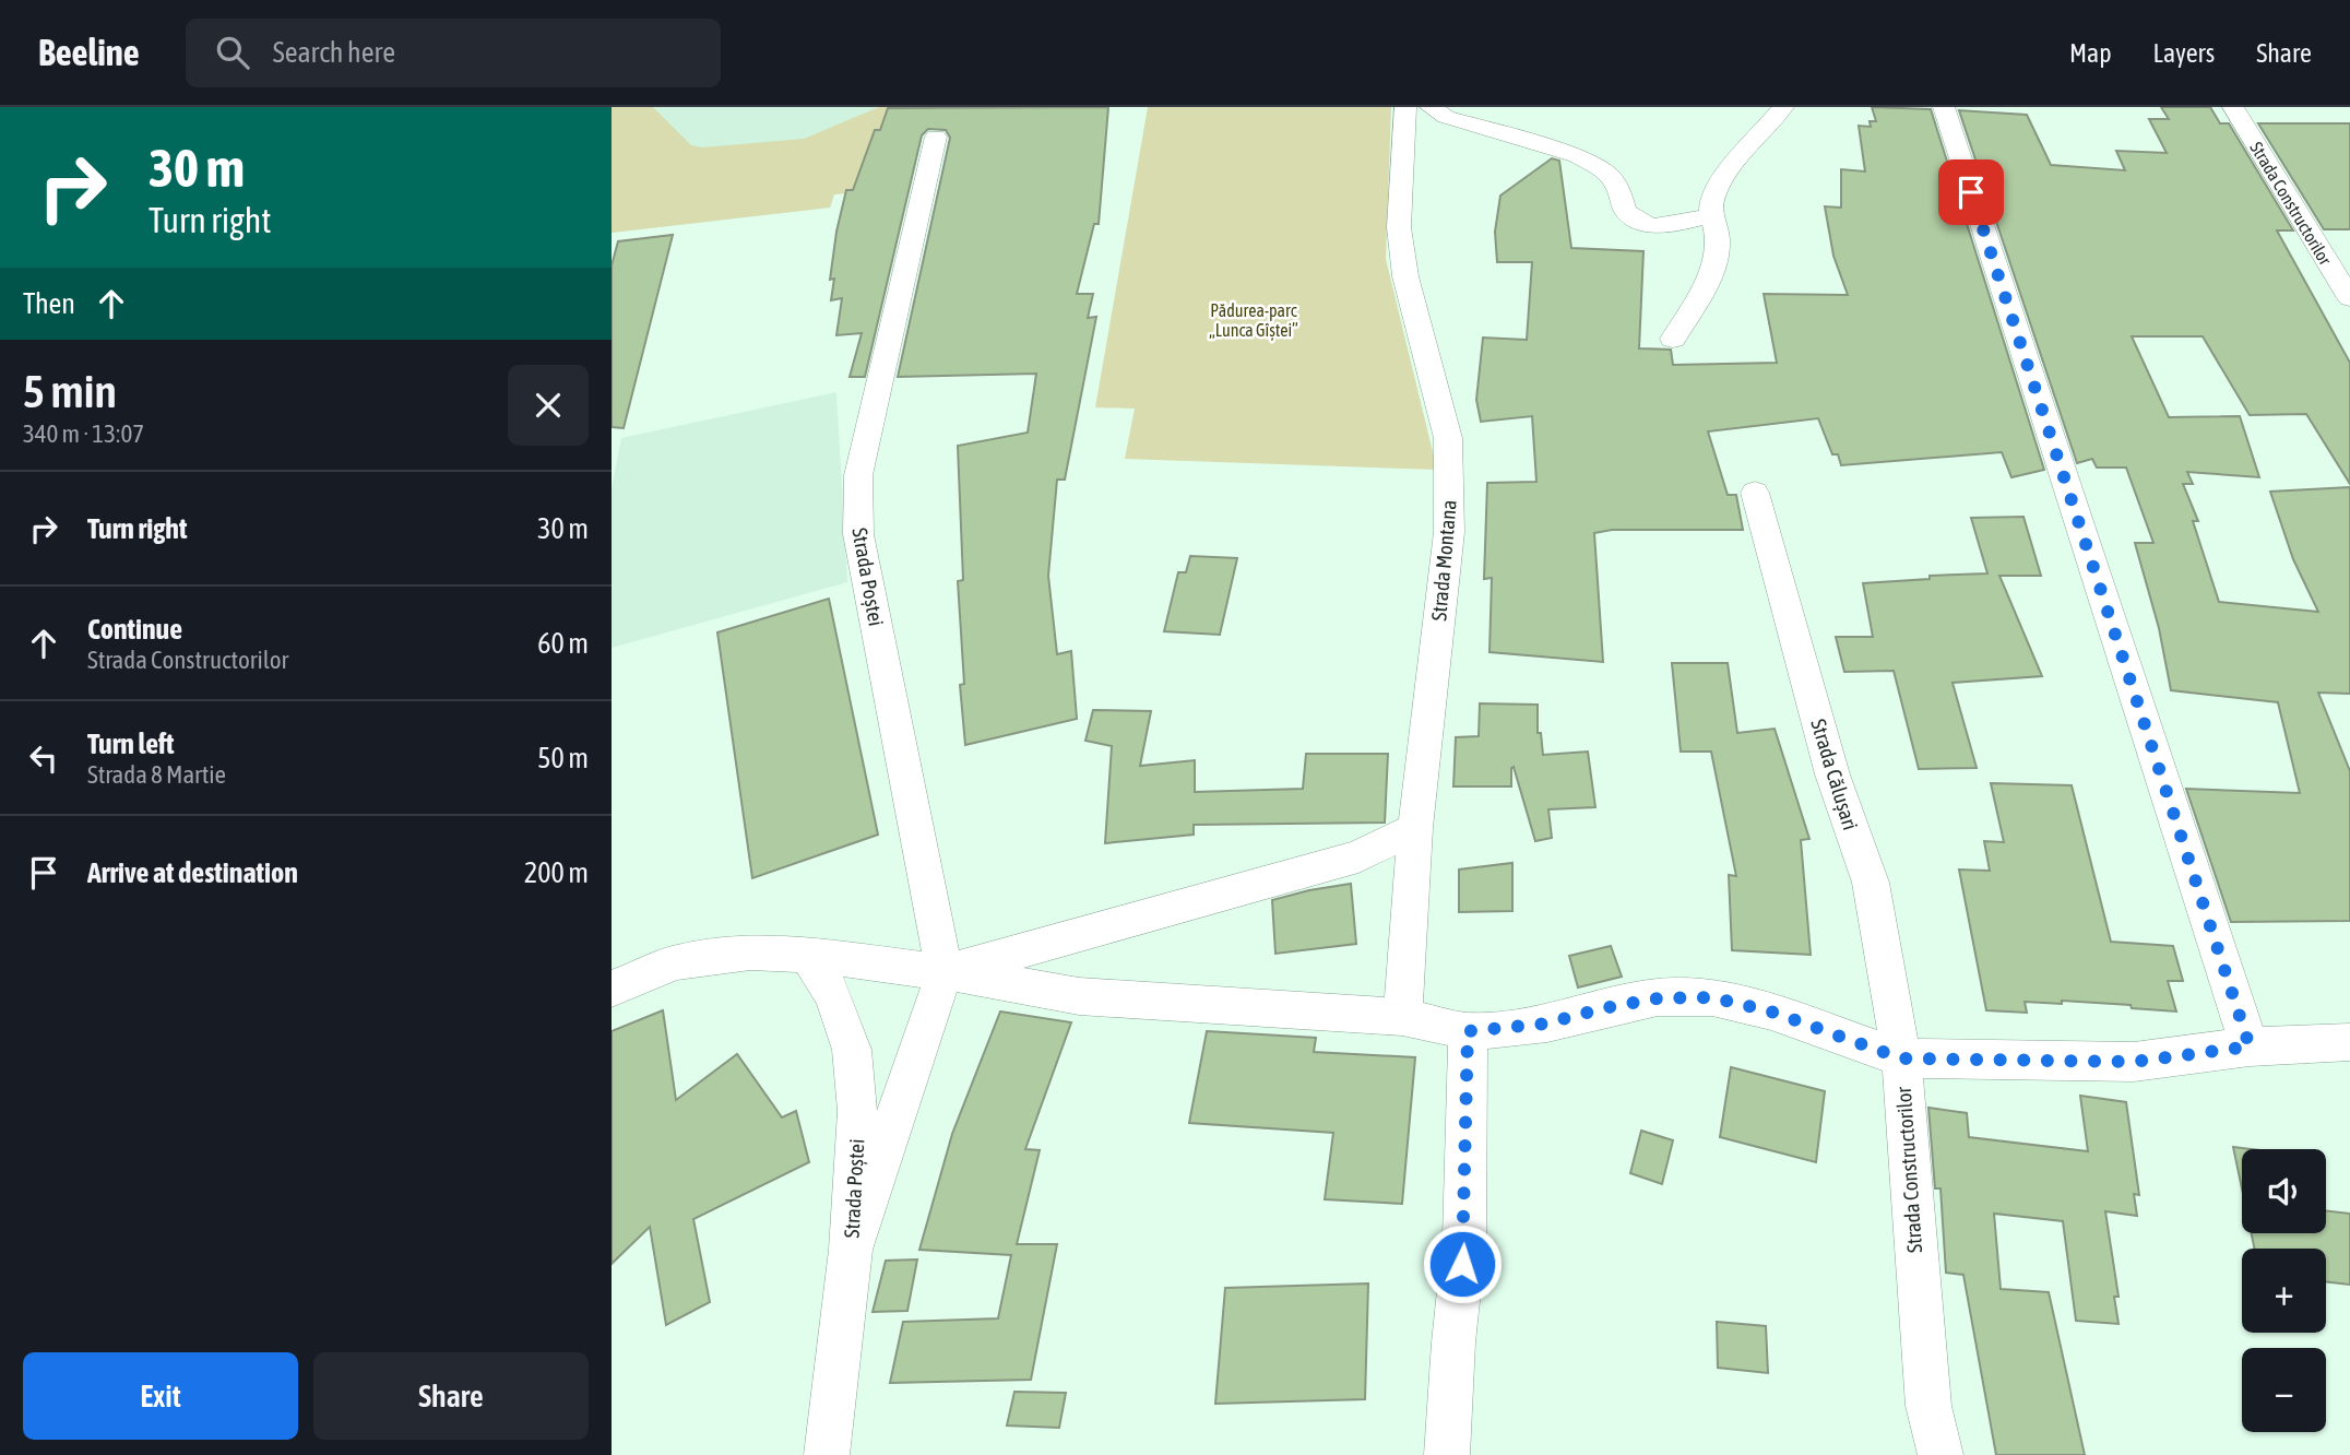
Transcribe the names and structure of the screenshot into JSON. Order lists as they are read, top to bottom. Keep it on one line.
{"streets":{"street":["Strada Constructorilor","Strada Montana","Strada Poștei","Strada Călușari"]},"crossings":[["Strada Constructorilor","Strada Călușari"]],"parks":["Pădurea-parc „Lunca Gîștei”"],"page":{"header":"Beeline","search":"Search here","nav":["Map","Layers","Share"],"turn":["30 m","Turn right"],"then":"Then","heading":["5 min","340 m · 13:07"],"list":[{"name":"Turn right","value":"30 m"},{"name":"Continue","note":"Strada Constructorilor","value":"60 m"},{"name":"Turn left","note":"Strada 8 Martie","value":"50 m"},{"name":"Arrive at destination","value":"200 m"}],"map_buttons":["+","−"],"buttons":["Exit","Share"]}}
